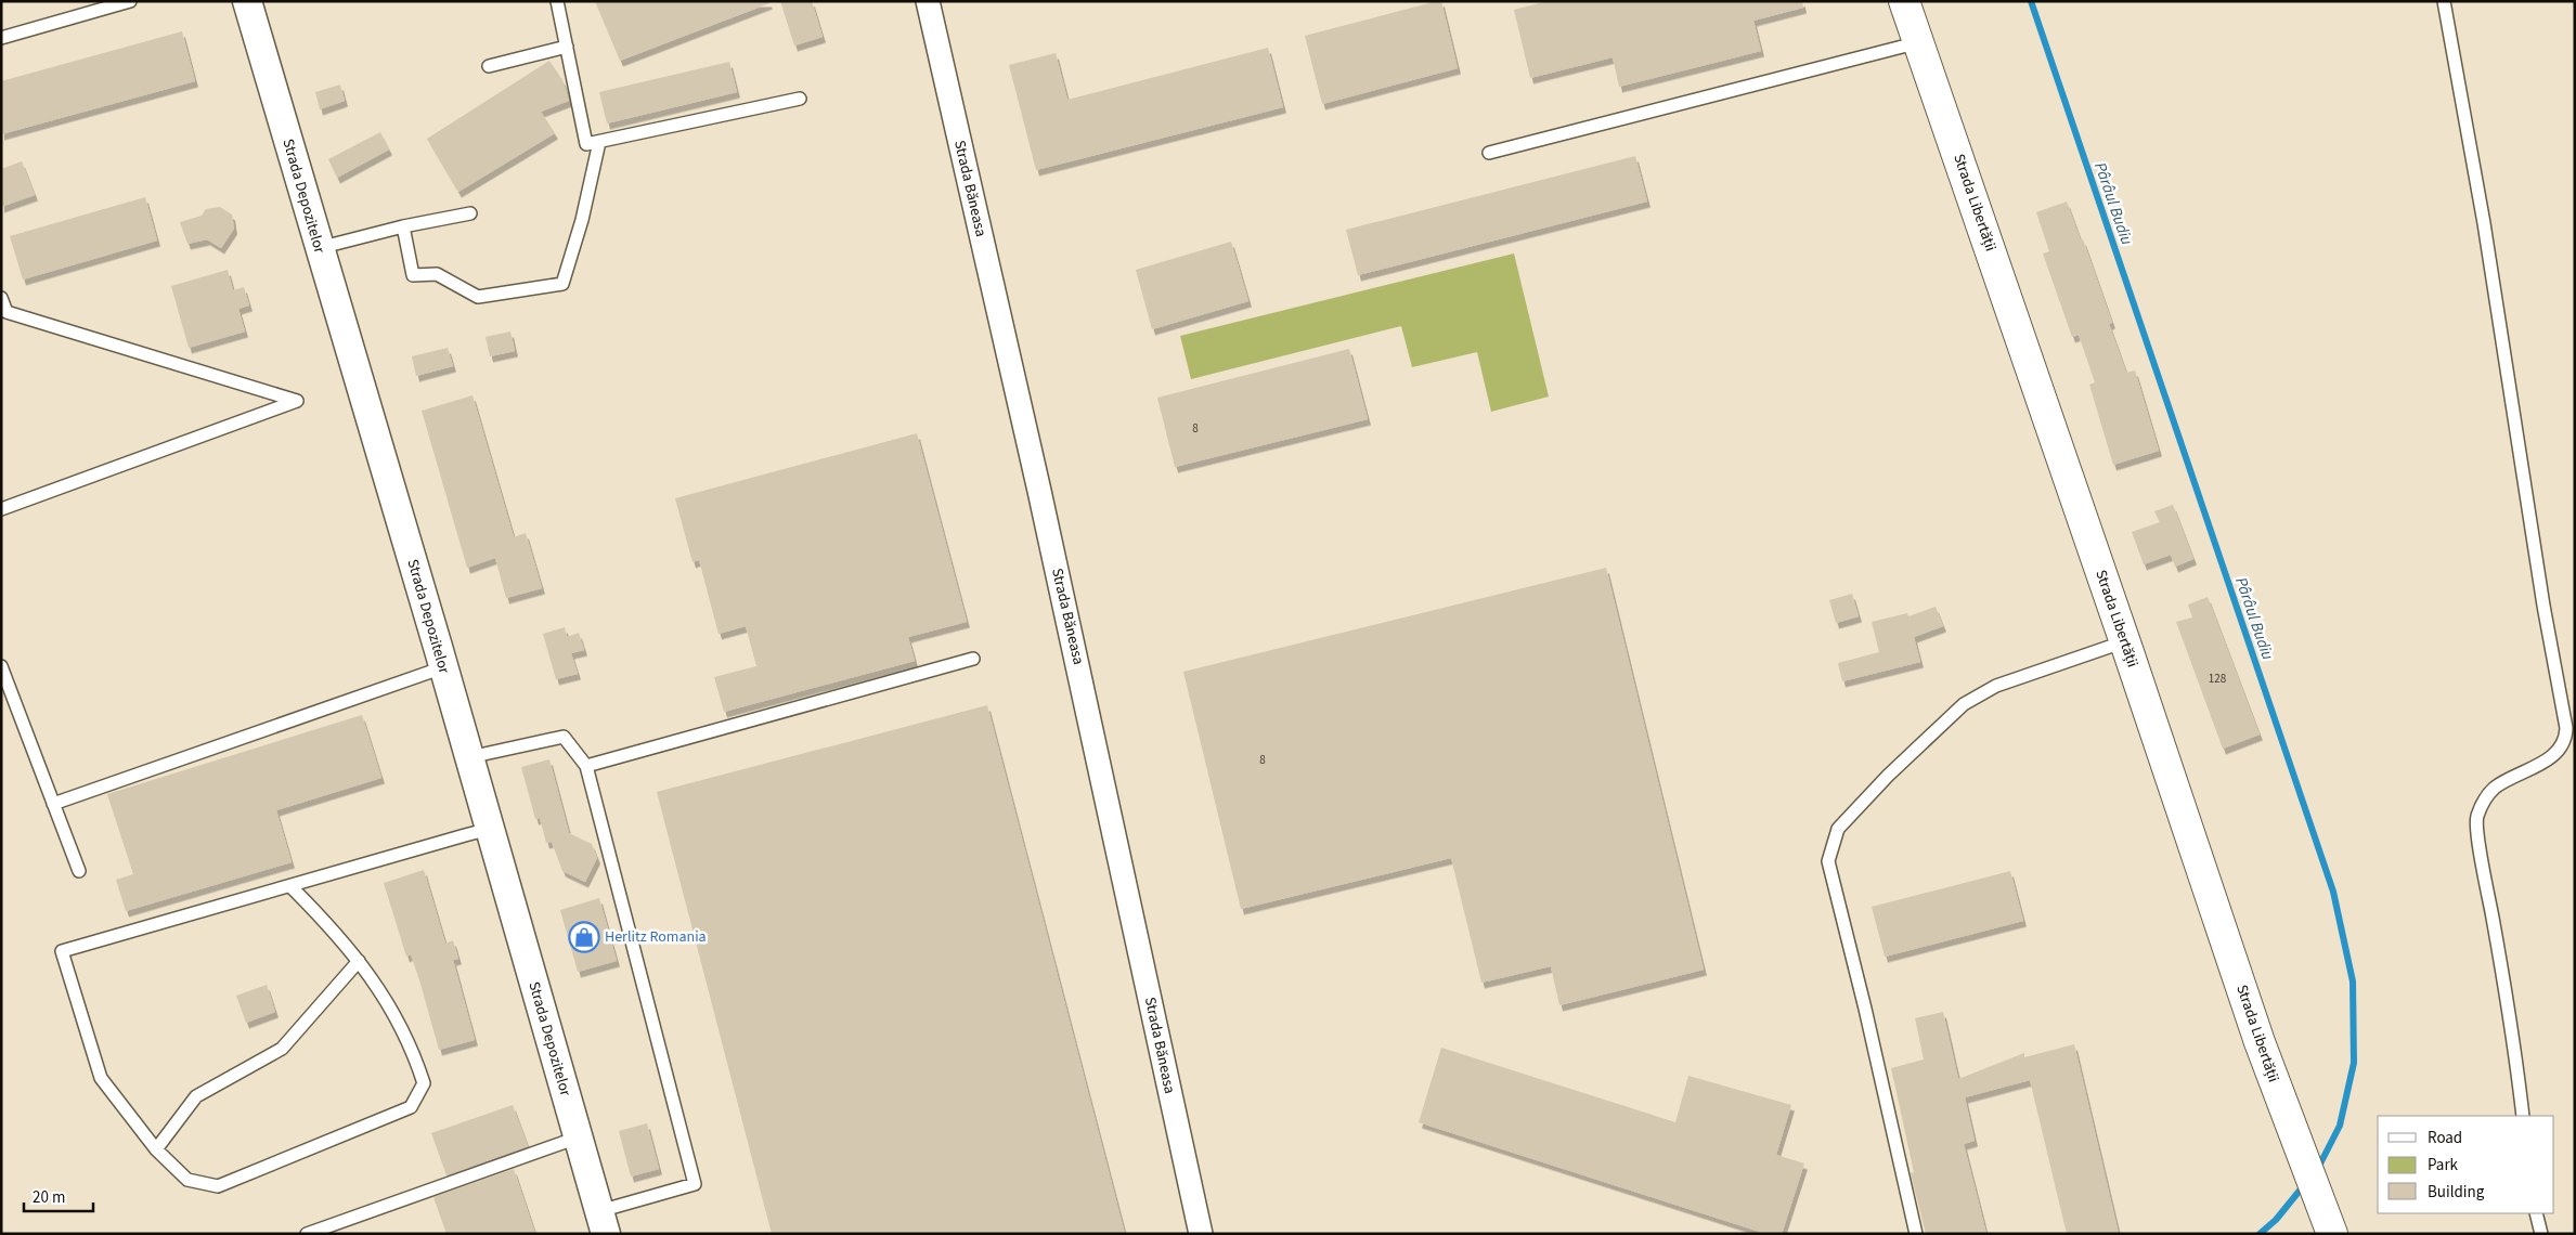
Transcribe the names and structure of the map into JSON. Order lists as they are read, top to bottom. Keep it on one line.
{"streets":{"main road":["Strada Libertății"],"street":["Strada Băneasa","Strada Depozitelor"]},"water":["Pârâul Budiu"],"places":{"shop":["Herlitz Romania"]},"house_numbers":["8","128","8"],"legend":["Road","Park","Building"],"scale_bar":"20 m"}
